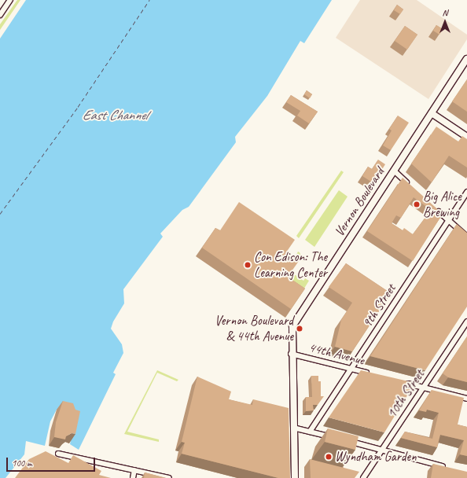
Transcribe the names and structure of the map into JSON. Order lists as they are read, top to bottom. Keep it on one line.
{"streets":{"main road":["Vernon Boulevard"],"street":["9th Street","44th Avenue","10th Street"]},"crossings":[["Vernon Boulevard","44th Avenue"],["9th Street","44th Avenue"]],"water":["East Channel"],"places":["Big Alice Brewing","Con Edison: The Learning Center","Vernon Boulevard & 44th Avenue","Wyndham Garden"],"scale_bar":"100 m","north":"top"}
